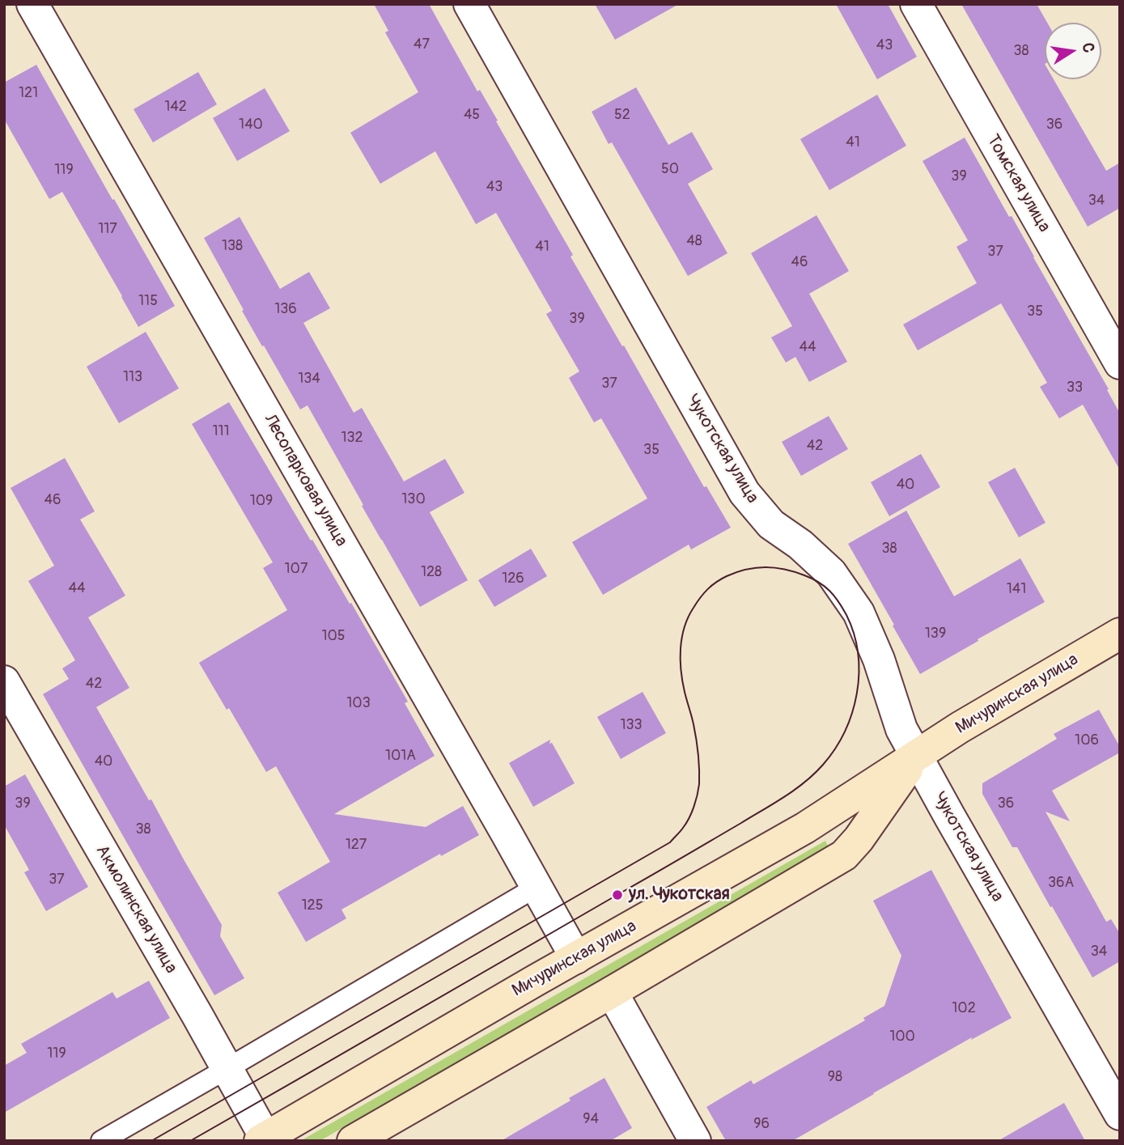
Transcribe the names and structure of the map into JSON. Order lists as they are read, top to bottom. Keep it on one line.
{"streets":{"main road":["Мичуринская улица"],"street":["Томская улица","Чукотская улица","Лесопарковая улица","Акмолинская улица"]},"crossings":[["Чукотская улица","Мичуринская улица"],["Лесопарковая улица","Мичуринская улица"],["Мичуринская улица","Акмолинская улица"]],"places":["ул. Чукотская"],"house_numbers":["47","43","38","121","142","45","52","140","36","41","50","119","39","43","34","117","48","138","41","37","46","115","136","35","39","44","113","134","37","33","111","132","42","35","40","130","46","109","38","107","128","126","44","141","139","105","42","103","133","106","101А","40","39","36","38","127","37","36А","125","34","102","100","119","98","94","96"],"north":"right"}
